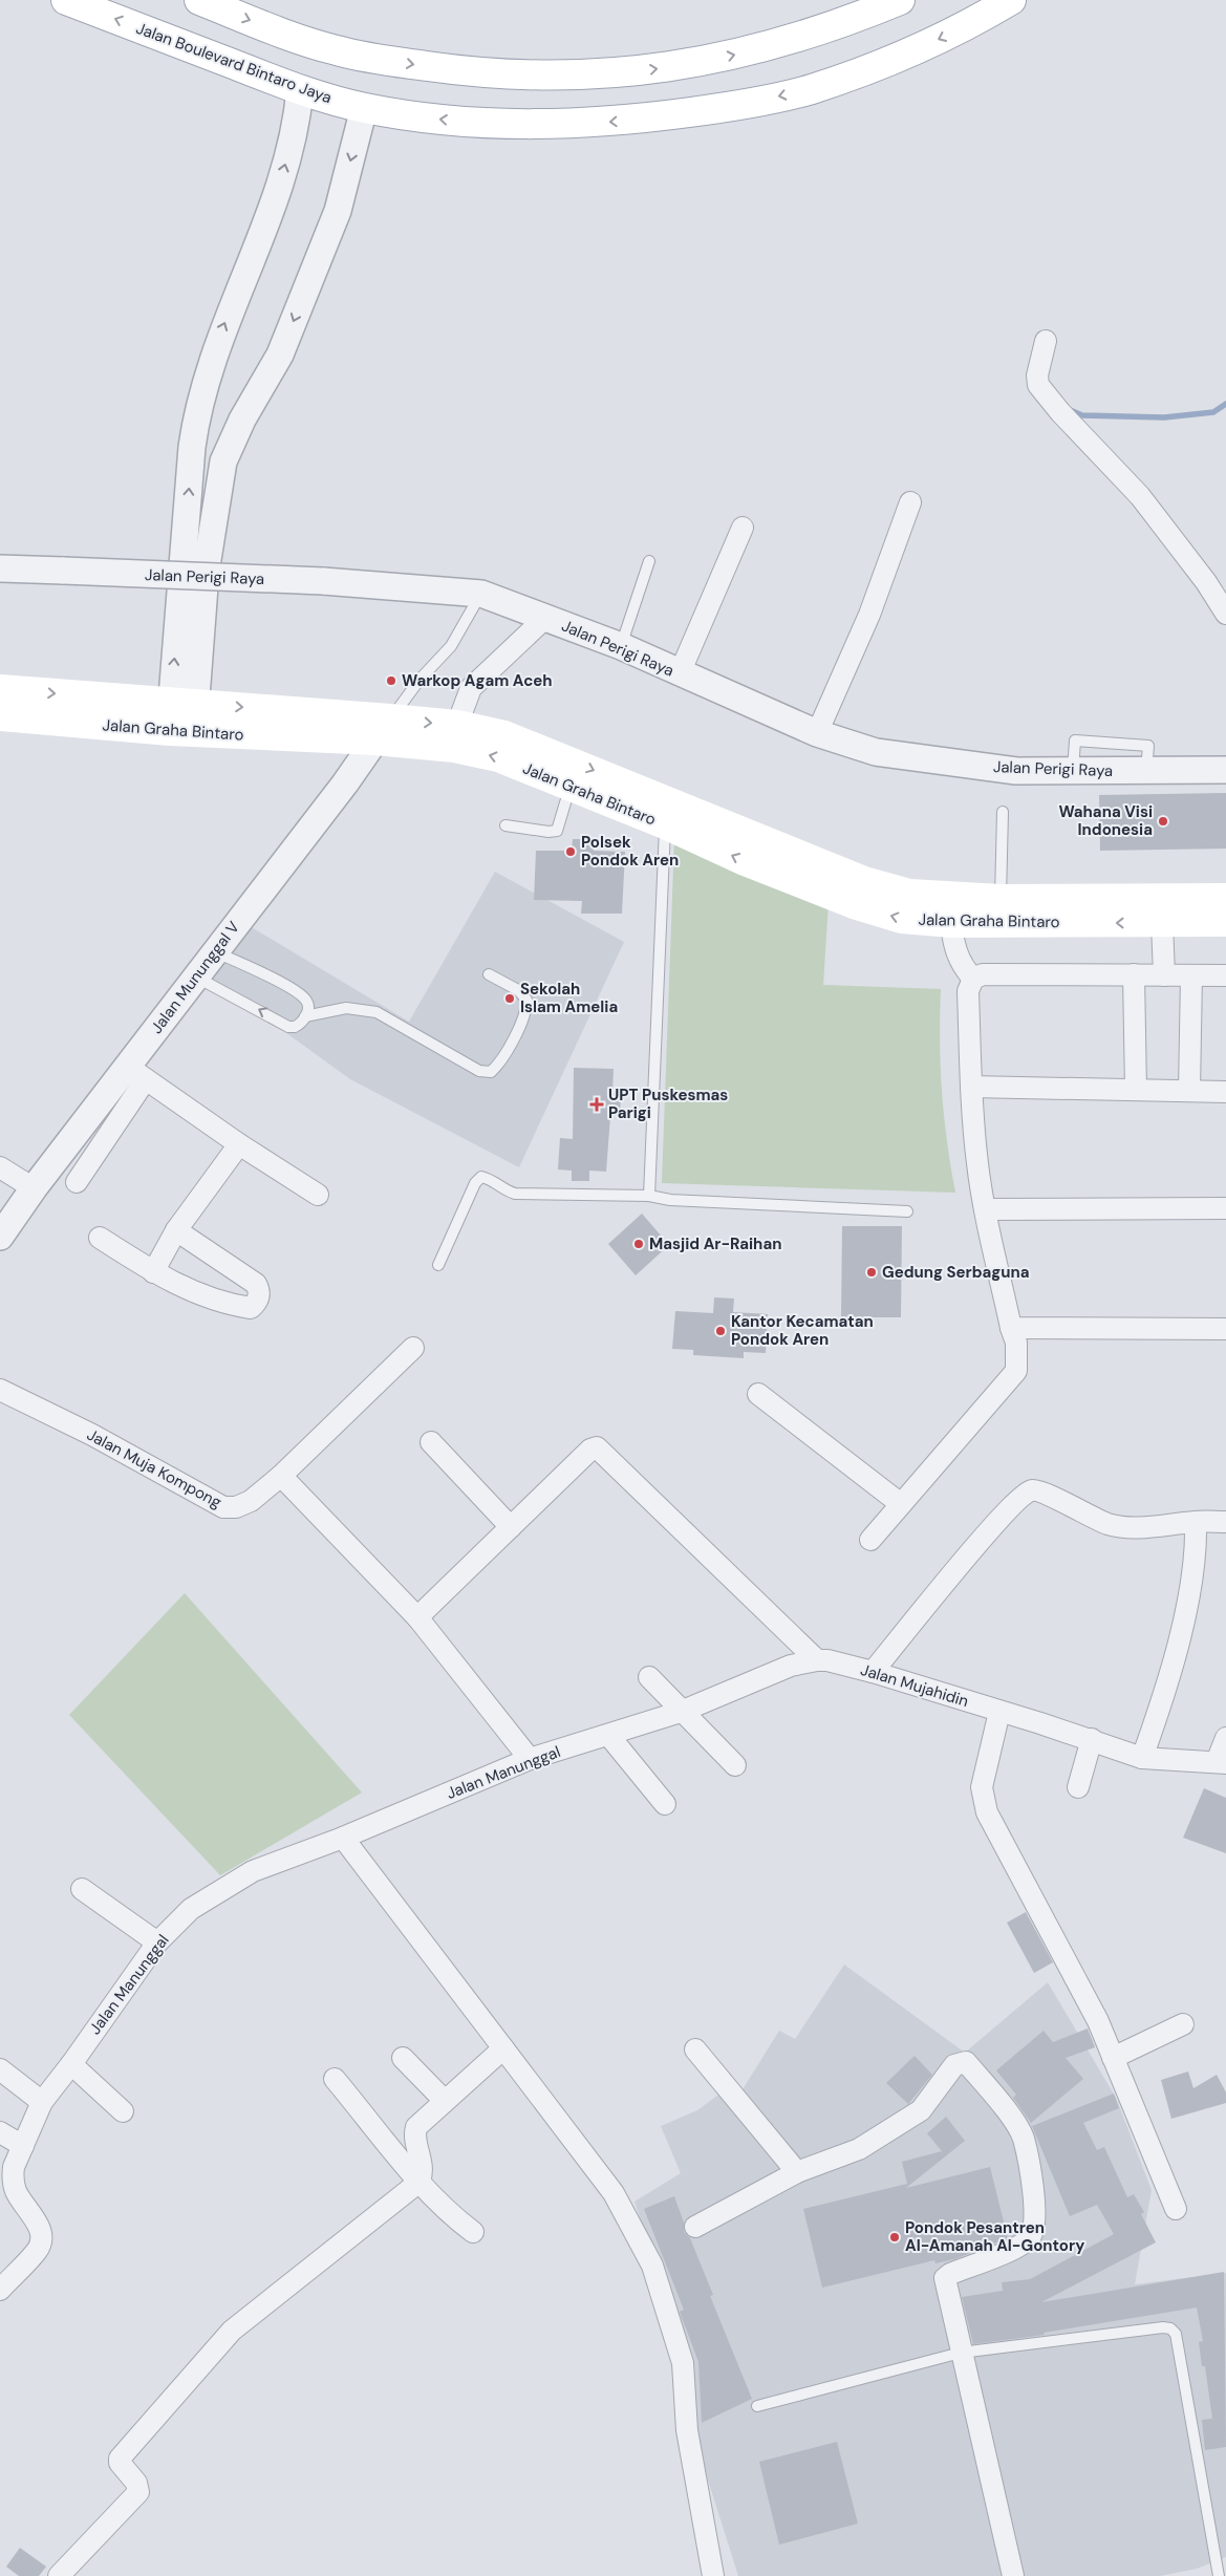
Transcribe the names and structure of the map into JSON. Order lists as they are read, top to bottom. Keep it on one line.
{"streets":{"main road":["Jalan Boulevard Bintaro Jaya","Jalan Graha Bintaro"],"street":["Jalan Perigi Raya","Jalan Mununggal V","Jalan Muja Kompong","Jalan Mujahidin","Jalan Manunggal"]},"crossings":[["Jalan Graha Bintaro","Jalan Mununggal V"],["Jalan Mujahidin","Jalan Manunggal"]],"places":{"other":["Warkop Agam Aceh","Wahana Visi Indonesia","Polsek Pondok Aren","Sekolah Islam Amelia","Masjid Ar-Raihan","Gedung Serbaguna","Kantor Kecamatan Pondok Aren","Pondok Pesantren Al-Amanah Al-Gontory"],"health":["UPT Puskesmas Parigi"]}}
